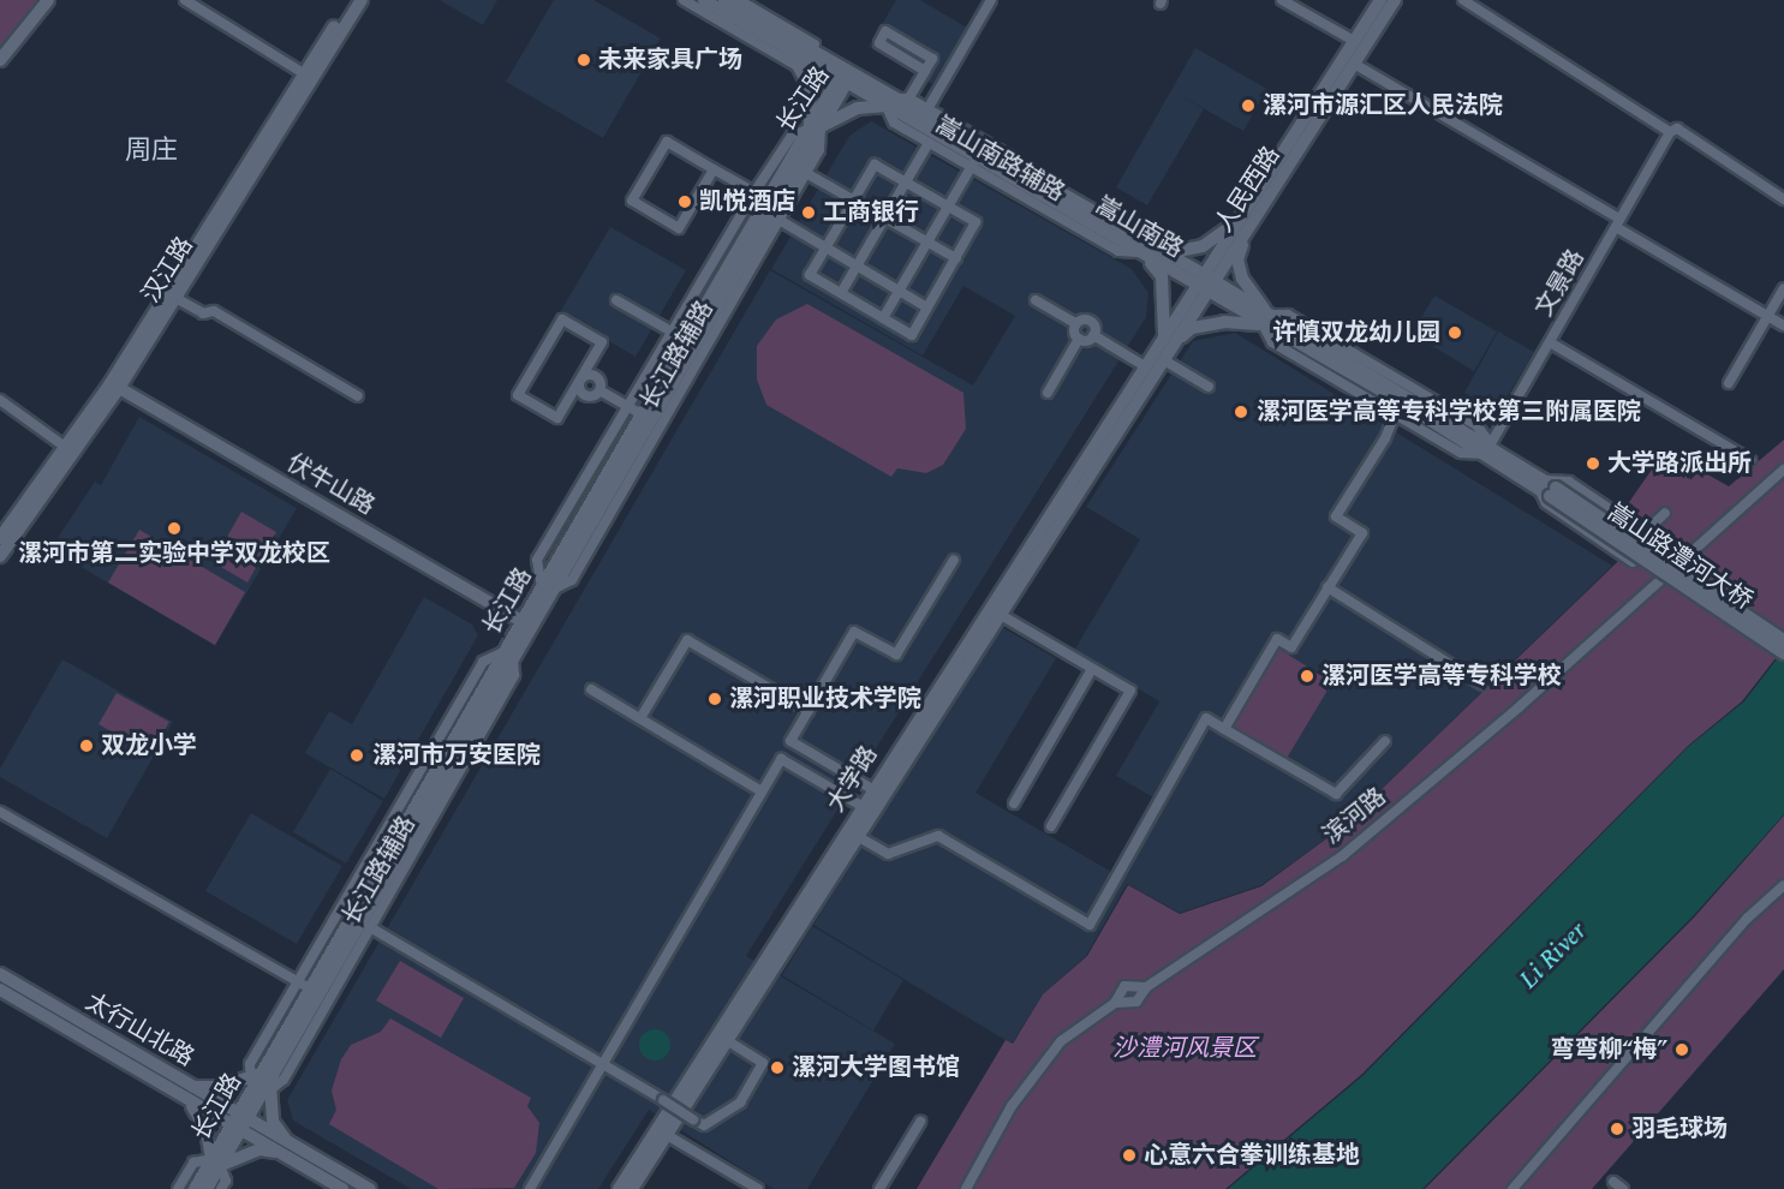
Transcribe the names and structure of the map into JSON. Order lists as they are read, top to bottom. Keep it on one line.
{"streets":{"main road":["长江路","人民西路","嵩山南路","汉江路","伏牛山路","嵩山路澧河大桥","大学路","太行山北路"],"street":["嵩山南路辅路","文景路","长江路辅路","滨河路"]},"crossings":[["长江路","嵩山南路"],["长江路","长江路辅路"],["长江路","伏牛山路"],["长江路","太行山北路"],["嵩山南路辅路","嵩山南路"],["人民西路","嵩山南路"],["人民西路","大学路"],["嵩山南路","文景路"],["嵩山南路","嵩山路澧河大桥"],["嵩山南路","大学路"],["汉江路","伏牛山路"]],"districts":["周庄"],"water":["Li River"],"parks":["沙澧河风景区"],"places":["未来家具广场","漯河市源汇区人民法院","凯悦酒店","工商银行","许慎双龙幼儿园","漯河医学高等专科学校第三附属医院","大学路派出所","漯河市第二实验中学双龙校区","漯河医学高等专科学校","漯河职业技术学院","双龙小学","漯河市万安医院","弯弯柳“梅”","漯河大学图书馆","羽毛球场","心意六合拳训练基地"]}
